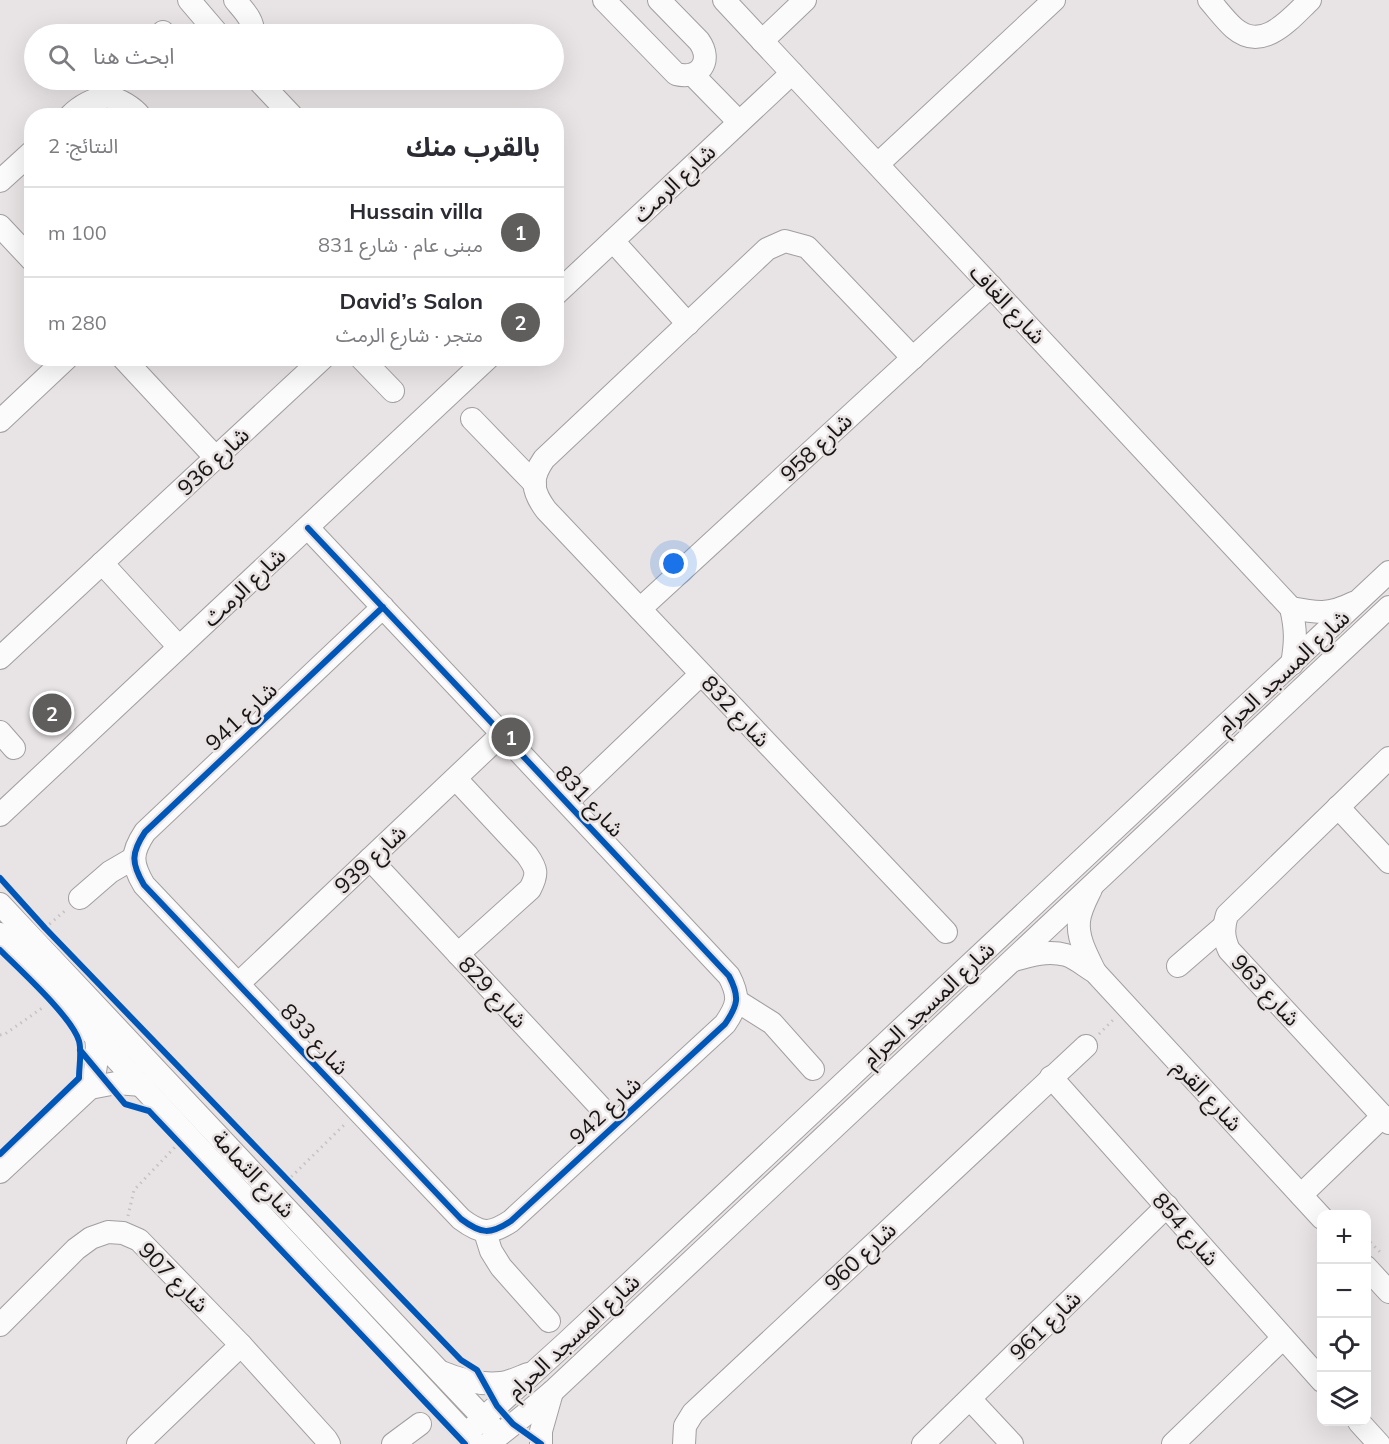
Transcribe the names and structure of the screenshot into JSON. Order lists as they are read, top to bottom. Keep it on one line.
{"streets":{"street":["شارع الرمث","شارع الغاف","شارع 958","شارع 936","شارع المسجد الحرام","شارع 832","شارع 941","شارع 831","شارع 939","شارع 963","شارع 829","شارع 833","شارع القرم","شارع 942","شارع الثمامة","شارع 854","شارع 960","شارع 907","شارع 961"]},"crossings":[["شارع الرمث","شارع الغاف"],["شارع الرمث","شارع 831"],["شارع الغاف","شارع 958"],["شارع 958","شارع 832"],["شارع المسجد الحرام","شارع القرم"],["شارع المسجد الحرام","شارع الثمامة"],["شارع 941","شارع 831"],["شارع 941","شارع 833"],["شارع 831","شارع 939"],["شارع 831","شارع 942"],["شارع 939","شارع 829"],["شارع 939","شارع 833"],["شارع 963","شارع القرم"],["شارع 829","شارع 942"],["شارع 833","شارع 942"],["شارع 854","شارع 960"],["شارع 854","شارع 961"]],"page":{"search":"ابحث هنا","heading":["بالقرب منك","النتائج: 2"],"list":[{"mark":"1","name":"Hussain villa","note":"مبنى عام · شارع 831","value":"100 m"},{"mark":"2","name":"David’s Salon","note":"متجر · شارع الرمث","value":"280 m"}],"pins":["2","1"],"map_buttons":["+","−"]}}
